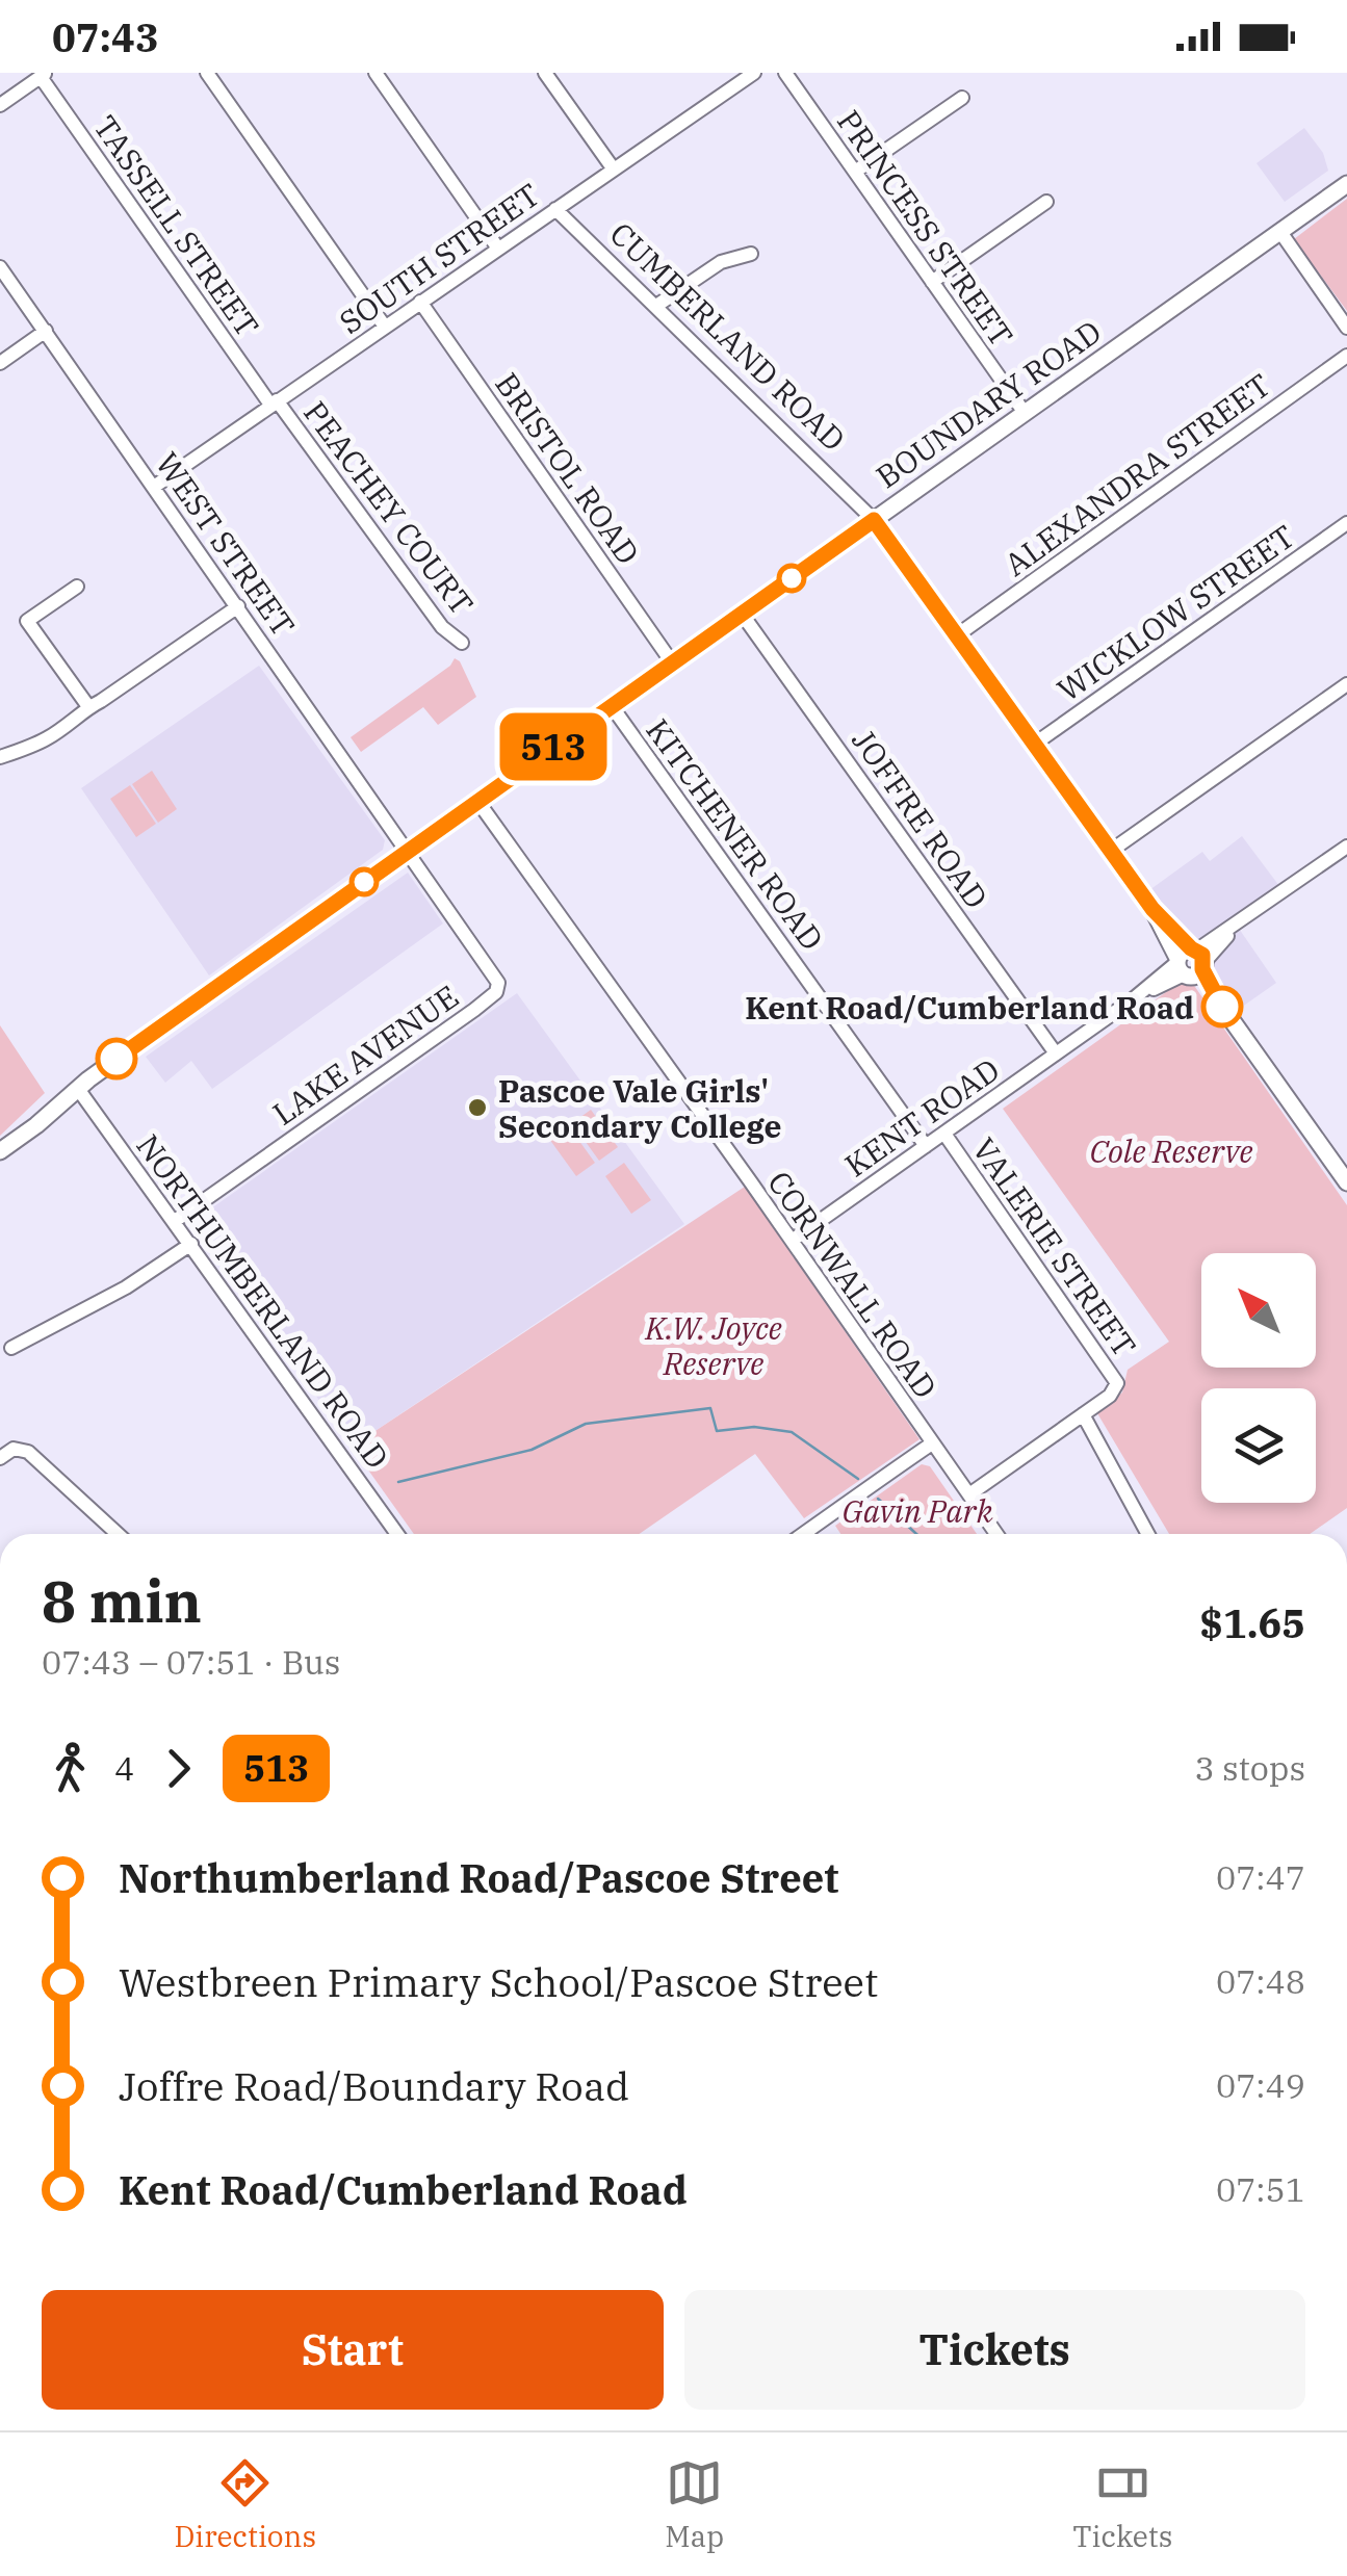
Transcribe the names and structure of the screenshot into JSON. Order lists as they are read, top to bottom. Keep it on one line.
{"streets":{"main road":["CUMBERLAND ROAD","BOUNDARY ROAD"],"street":["TASSELL STREET","PRINCESS STREET","SOUTH STREET","BRISTOL ROAD","ALEXANDRA STREET","PEACHEY COURT","WEST STREET","WICKLOW STREET","JOFFRE ROAD","KITCHENER ROAD","LAKE AVENUE","KENT ROAD","VALERIE STREET","CORNWALL ROAD","NORTHUMBERLAND ROAD"]},"crossings":[["TASSELL STREET","SOUTH STREET"],["TASSELL STREET","PEACHEY COURT"],["PRINCESS STREET","BOUNDARY ROAD"],["SOUTH STREET","CUMBERLAND ROAD"],["SOUTH STREET","BRISTOL ROAD"],["SOUTH STREET","PEACHEY COURT"],["SOUTH STREET","WEST STREET"],["CUMBERLAND ROAD","BOUNDARY ROAD"],["CUMBERLAND ROAD","ALEXANDRA STREET"],["CUMBERLAND ROAD","WICKLOW STREET"],["CUMBERLAND ROAD","KENT ROAD"],["BOUNDARY ROAD","BRISTOL ROAD"],["BOUNDARY ROAD","WEST STREET"],["BOUNDARY ROAD","JOFFRE ROAD"],["BOUNDARY ROAD","KITCHENER ROAD"],["BOUNDARY ROAD","LAKE AVENUE"],["BOUNDARY ROAD","CORNWALL ROAD"],["BOUNDARY ROAD","NORTHUMBERLAND ROAD"],["WEST STREET","LAKE AVENUE"],["JOFFRE ROAD","KENT ROAD"],["KITCHENER ROAD","KENT ROAD"],["LAKE AVENUE","NORTHUMBERLAND ROAD"],["KENT ROAD","VALERIE STREET"],["KENT ROAD","CORNWALL ROAD"]],"parks":["Cole Reserve","K.W. Joyce Reserve","Gavin Park"],"places":["Kent Road/Cumberland Road","Pascoe Vale Girls' Secondary College"],"lines":["bus line 513"],"north":"top left","page":{"status":"07:43","on_map":"513","heading":["8 min","07:43 – 07:51 · Bus","$1.65"],"legs":["4","513","3 stops"],"list":[{"name":"Northumberland Road/Pascoe Street","value":"07:47"},{"name":"Westbreen Primary School/Pascoe Street","value":"07:48"},{"name":"Joffre Road/Boundary Road","value":"07:49"},{"name":"Kent Road/Cumberland Road","value":"07:51"}],"buttons":["Start","Tickets"],"tabs":["Directions","Map","Tickets"]}}
